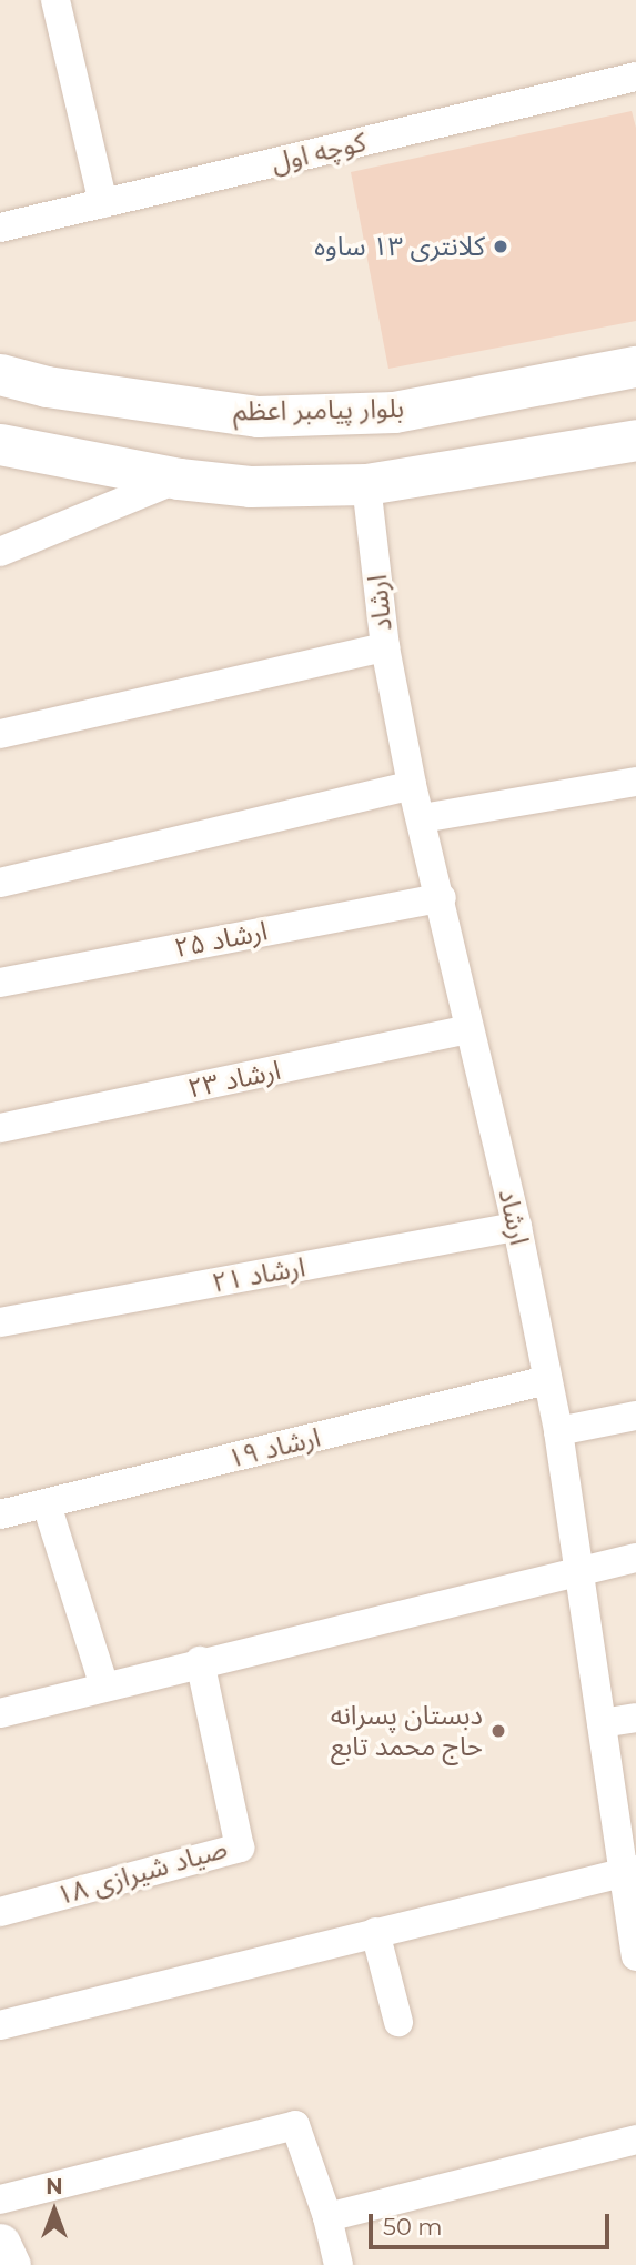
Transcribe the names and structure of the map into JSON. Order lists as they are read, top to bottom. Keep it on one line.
{"streets":{"main road":["بلوار پیامبر اعظم"],"street":["کوچه اول","ارشاد","ارشاد ۲۵","ارشاد ۲۳","ارشاد ۲۱","ارشاد ۱۹","صیاد شیرازی ۱۸"]},"crossings":[["ارشاد","ارشاد ۲۵"],["ارشاد","ارشاد ۲۳"],["ارشاد","ارشاد ۲۱"],["ارشاد","ارشاد ۱۹"]],"places":["کلانتری ۱۳ ساوه","دبستان پسرانه حاج محمد تابع"],"scale_bar":"50 m","north":"top"}
